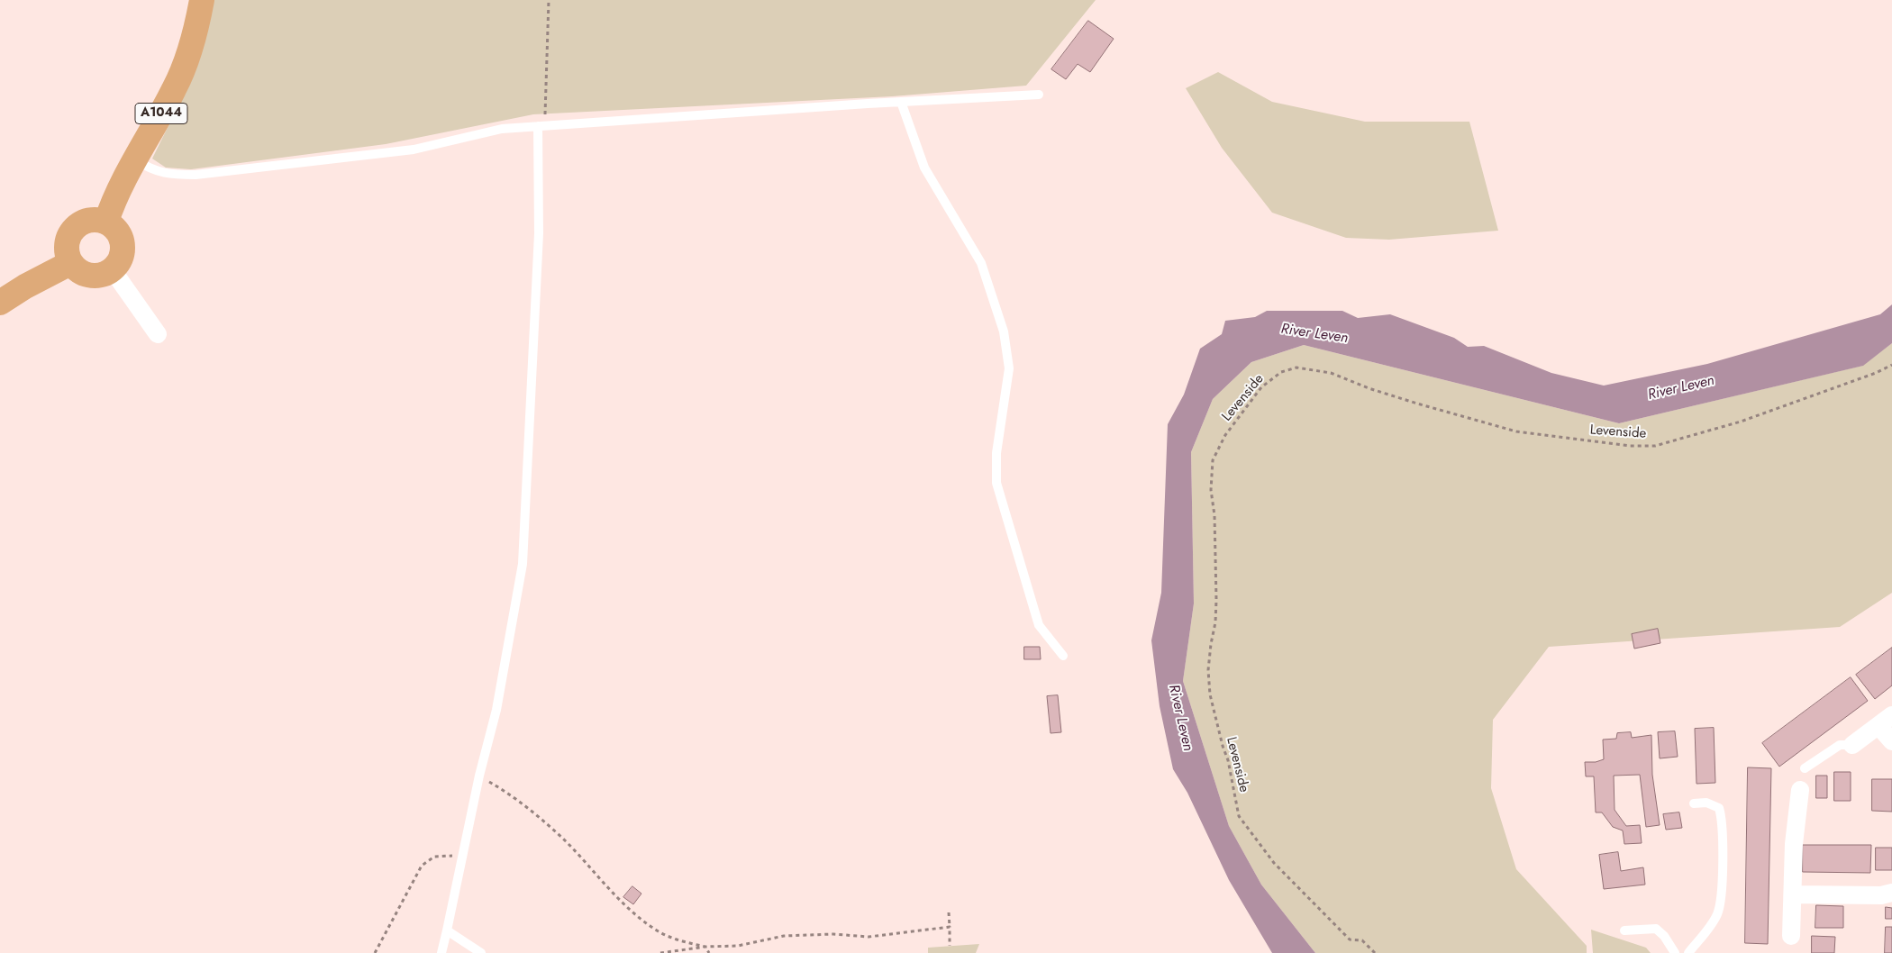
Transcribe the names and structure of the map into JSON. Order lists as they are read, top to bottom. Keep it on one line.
{"streets":{"main road":["A1044"],"path":["Levenside"]},"water":["River Leven"]}
